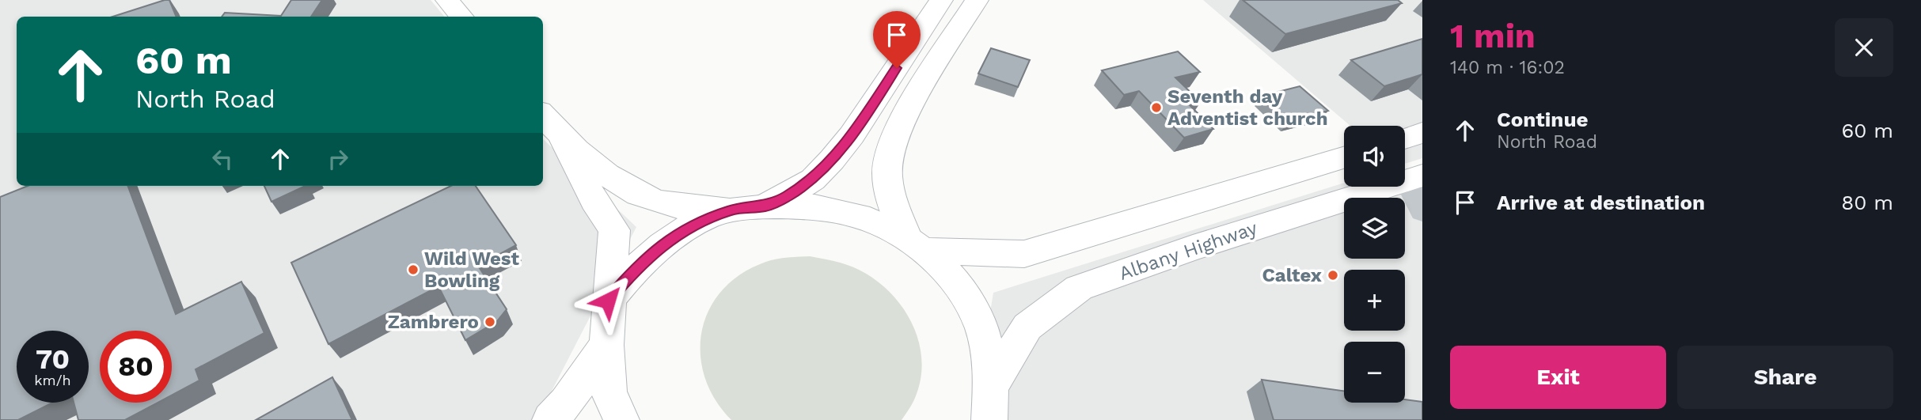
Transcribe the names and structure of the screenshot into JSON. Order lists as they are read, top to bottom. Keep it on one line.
{"streets":{"main road":["Albany Highway"]},"places":["Seventh day Adventist church","Wild West Bowling","Caltex","Zambrero"],"page":{"heading":["1 min","140 m · 16:02"],"turn":["60 m","North Road"],"list":[{"name":"Continue","note":"North Road","value":"60 m"},{"name":"Arrive at destination","value":"80 m"}],"map_buttons":["+","−"],"speed":"70 km/h","limit":"80","buttons":["Exit","Share"]}}
